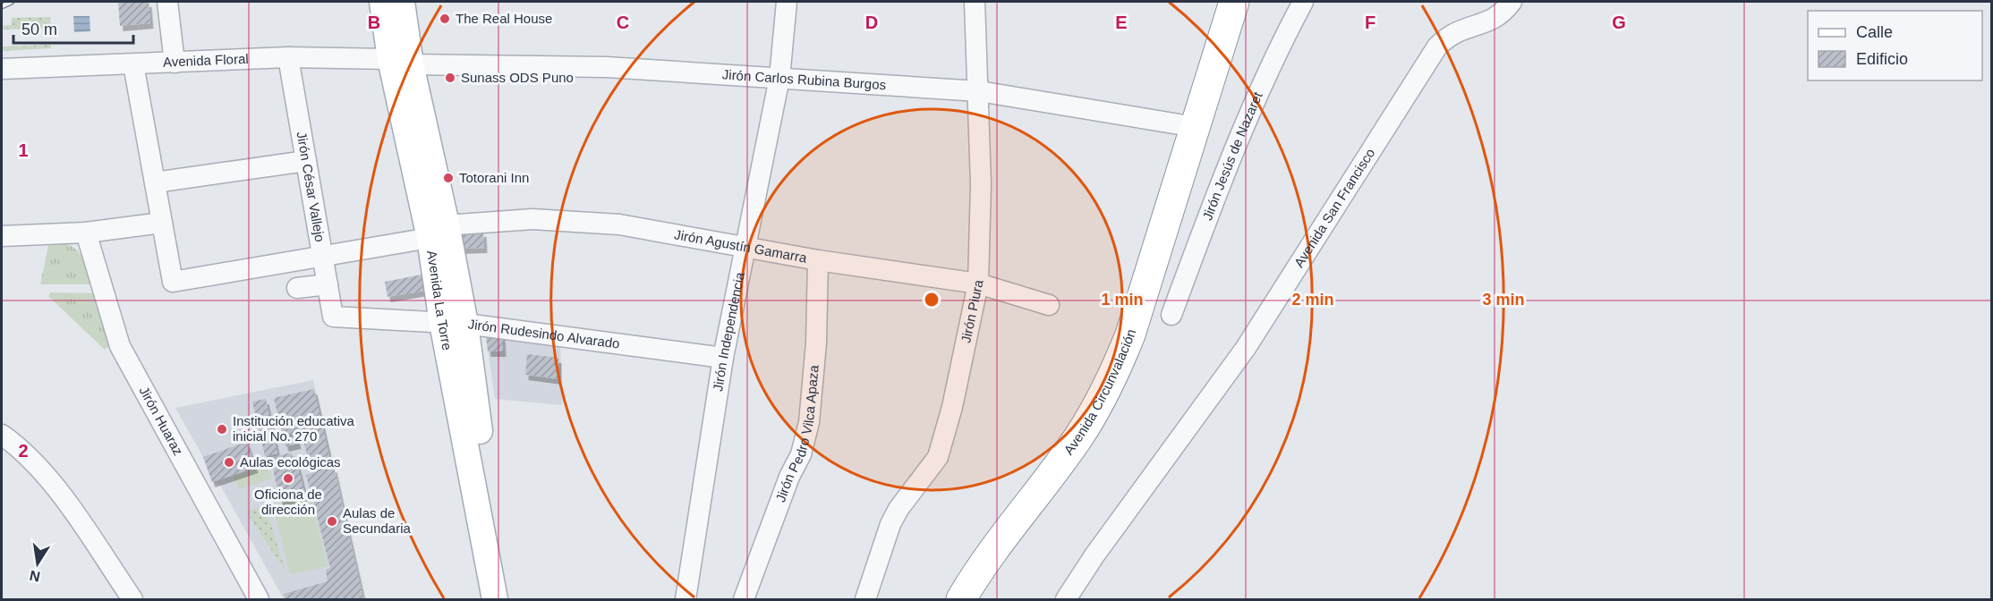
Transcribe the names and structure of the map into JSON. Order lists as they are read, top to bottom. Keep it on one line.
{"streets":{"highway":["Avenida Circunvalación"],"main road":["Avenida La Torre"],"street":["Avenida Floral","Jirón Carlos Rubina Burgos","Jirón Jesús de Nazaret","Jirón César Vallejo","Avenida San Francisco","Jirón Agustín Gamarra","Jirón Piura","Jirón Independencia","Jirón Rudesindo Alvarado","Jirón Huaraz","Jirón Pedro Vilca Apaza"]},"crossings":[["Avenida Floral","Jirón Carlos Rubina Burgos"],["Avenida Floral","Jirón César Vallejo"],["Avenida Floral","Avenida La Torre"],["Jirón Carlos Rubina Burgos","Avenida La Torre"],["Jirón Carlos Rubina Burgos","Jirón Piura"],["Jirón Carlos Rubina Burgos","Jirón Independencia"],["Jirón Carlos Rubina Burgos","Avenida Circunvalación"],["Jirón César Vallejo","Jirón Agustín Gamarra"],["Jirón César Vallejo","Jirón Rudesindo Alvarado"],["Jirón Agustín Gamarra","Avenida La Torre"],["Jirón Agustín Gamarra","Jirón Piura"],["Jirón Agustín Gamarra","Jirón Independencia"],["Jirón Agustín Gamarra","Jirón Pedro Vilca Apaza"],["Avenida La Torre","Jirón Rudesindo Alvarado"],["Jirón Independencia","Jirón Rudesindo Alvarado"]],"places":["The Real House","Sunass ODS Puno","Totorani Inn","Institución educativa inicial No. 270","Aulas ecológicas","Oficiona de dirección","Aulas de Secundaria"],"legend":["Calle","Edificio"],"scale_bar":"50 m","north":"bottom","grid":{"columns":["B","C","D","E","F","G"],"rows":["1","2"]},"rings":["1 min","2 min","3 min"]}
